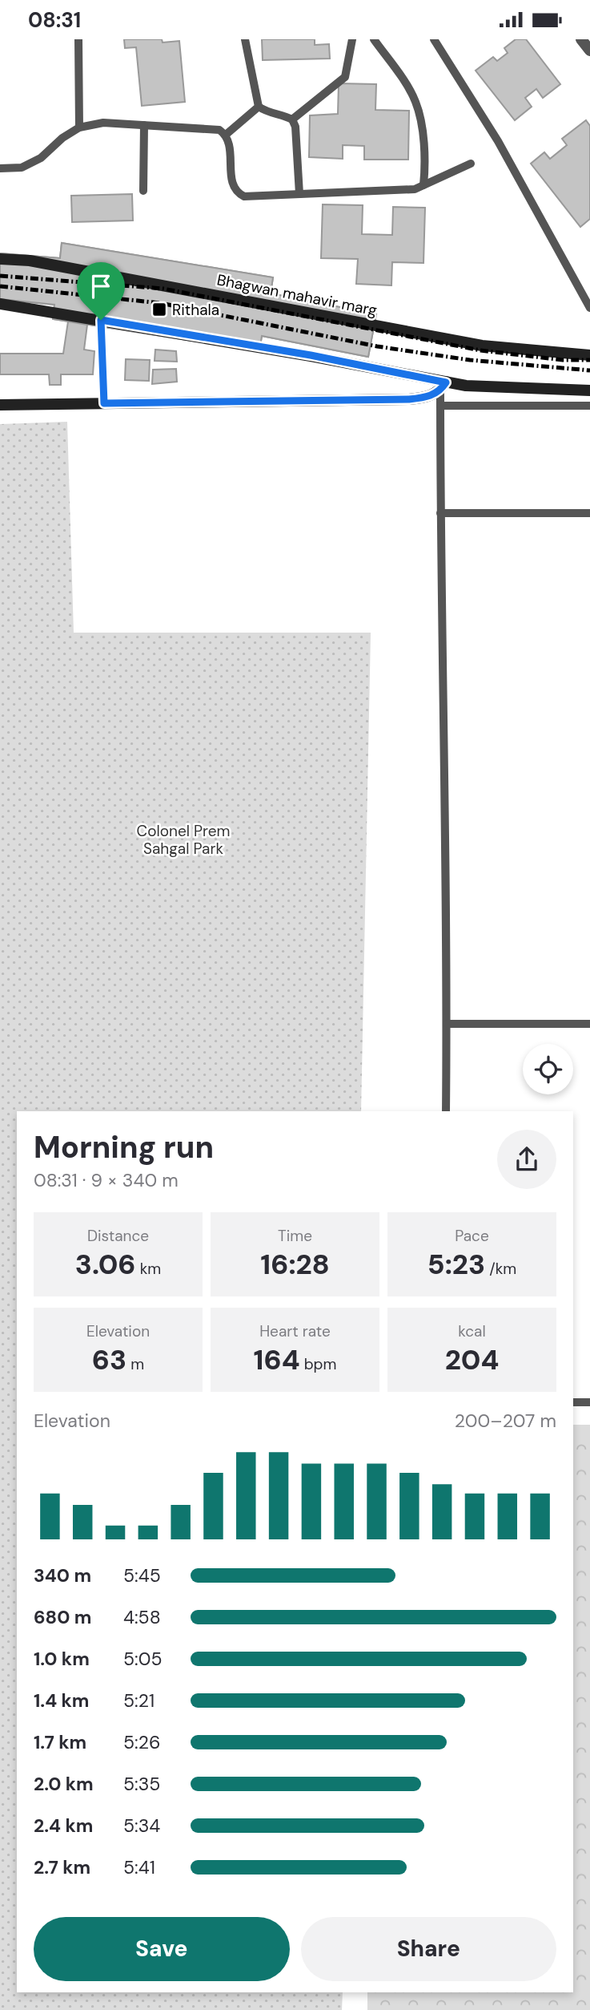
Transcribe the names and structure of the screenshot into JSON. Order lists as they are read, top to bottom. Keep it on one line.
{"streets":{"main road":["Bhagwan mahavir marg"]},"parks":["Colonel Prem Sahgal Park"],"places":{"transit":["Rithala"]},"page":{"status":"08:31","heading":["Morning run","08:31 · 9 × 340 m"],"stats":[["Distance","3.06 km"],["Time","16:28"],["Pace","5:23 /km"],["Elevation","63 m"],["Heart rate","164 bpm"],["kcal","204"]],"chart":["Elevation","200–207 m"],"list":[{"name":"340 m","note":"5:45"},{"name":"680 m","note":"4:58"},{"name":"1.0 km","note":"5:05"},{"name":"1.4 km","note":"5:21"},{"name":"1.7 km","note":"5:26"},{"name":"2.0 km","note":"5:35"},{"name":"2.4 km","note":"5:34"},{"name":"2.7 km","note":"5:41"}],"buttons":["Save","Share"]}}
